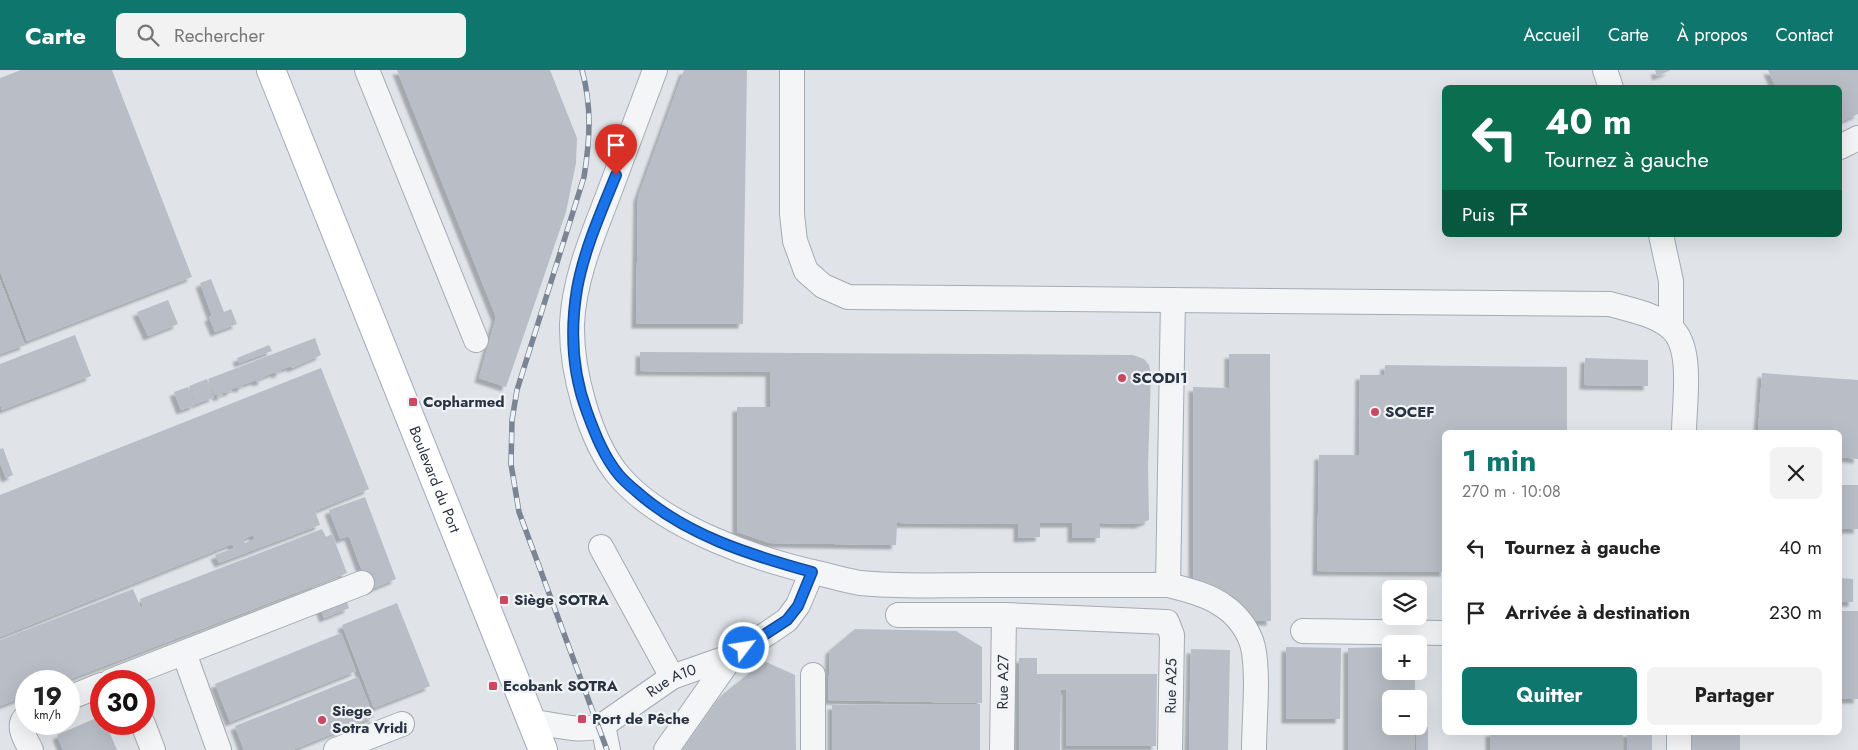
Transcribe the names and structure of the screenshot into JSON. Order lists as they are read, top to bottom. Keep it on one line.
{"streets":{"main road":["Boulevard du Port"],"street":["Rue A10","Rue A27","Rue A25"]},"crossings":[["Boulevard du Port","Rue A10"],["Rue A27","Rue A25"]],"places":{"other":["SCODI1","SOCEF","Siege Sotra Vridi"],"transit":["Copharmed","Siège SOTRA","Ecobank SOTRA","Port de Pêche"]},"page":{"header":"Carte","search":"Rechercher","nav":["Accueil","Carte","À propos","Contact"],"turn":["40 m","Tournez à gauche"],"then":"Puis","heading":["1 min","270 m · 10:08"],"list":[{"name":"Tournez à gauche","value":"40 m"},{"name":"Arrivée à destination","value":"230 m"}],"map_buttons":["+","−"],"buttons":["Quitter","Partager"],"speed":"19 km/h","limit":"30"}}
